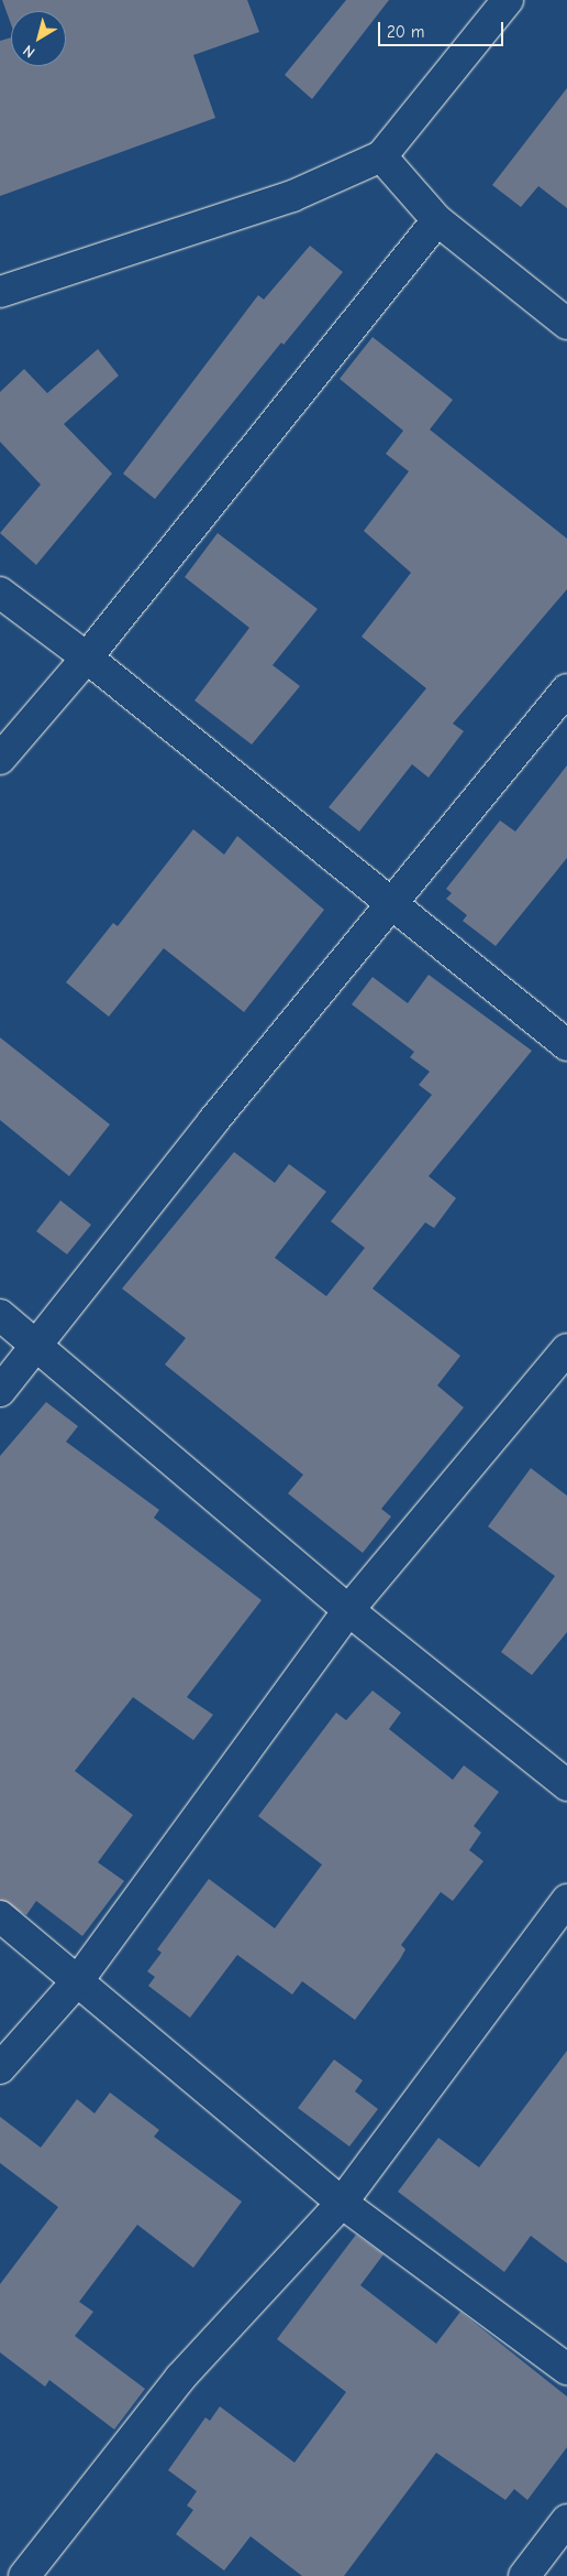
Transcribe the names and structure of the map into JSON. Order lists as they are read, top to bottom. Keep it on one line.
{"scale_bar":"20 m","north":"bottom left"}
